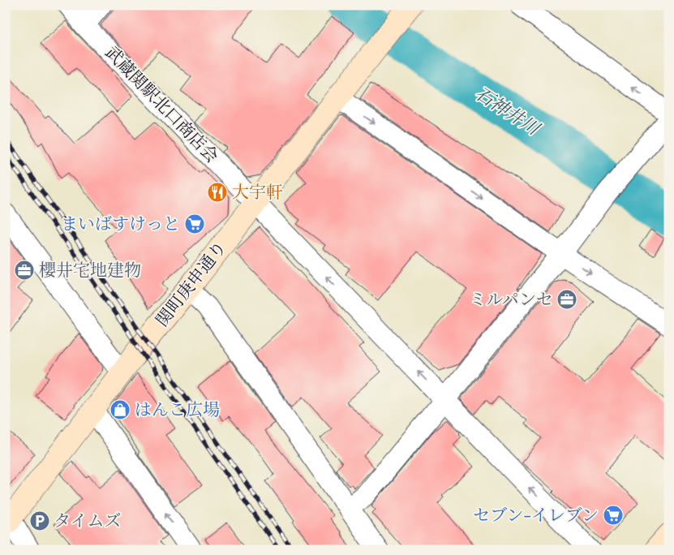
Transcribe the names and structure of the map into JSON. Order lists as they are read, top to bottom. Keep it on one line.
{"streets":{"street":["武蔵関駅北口商店会","関町庚申通り"]},"crossings":[["武蔵関駅北口商店会","関町庚申通り"]],"water":["石神井川"],"places":{"restaurant":["大宇軒"],"supermarket":["まいばすけっと","セブン-イレブン"],"office":["櫻井宅地建物","ミルパンセ"],"shop":["はんこ広場"],"parking":["タイムズ"]}}
